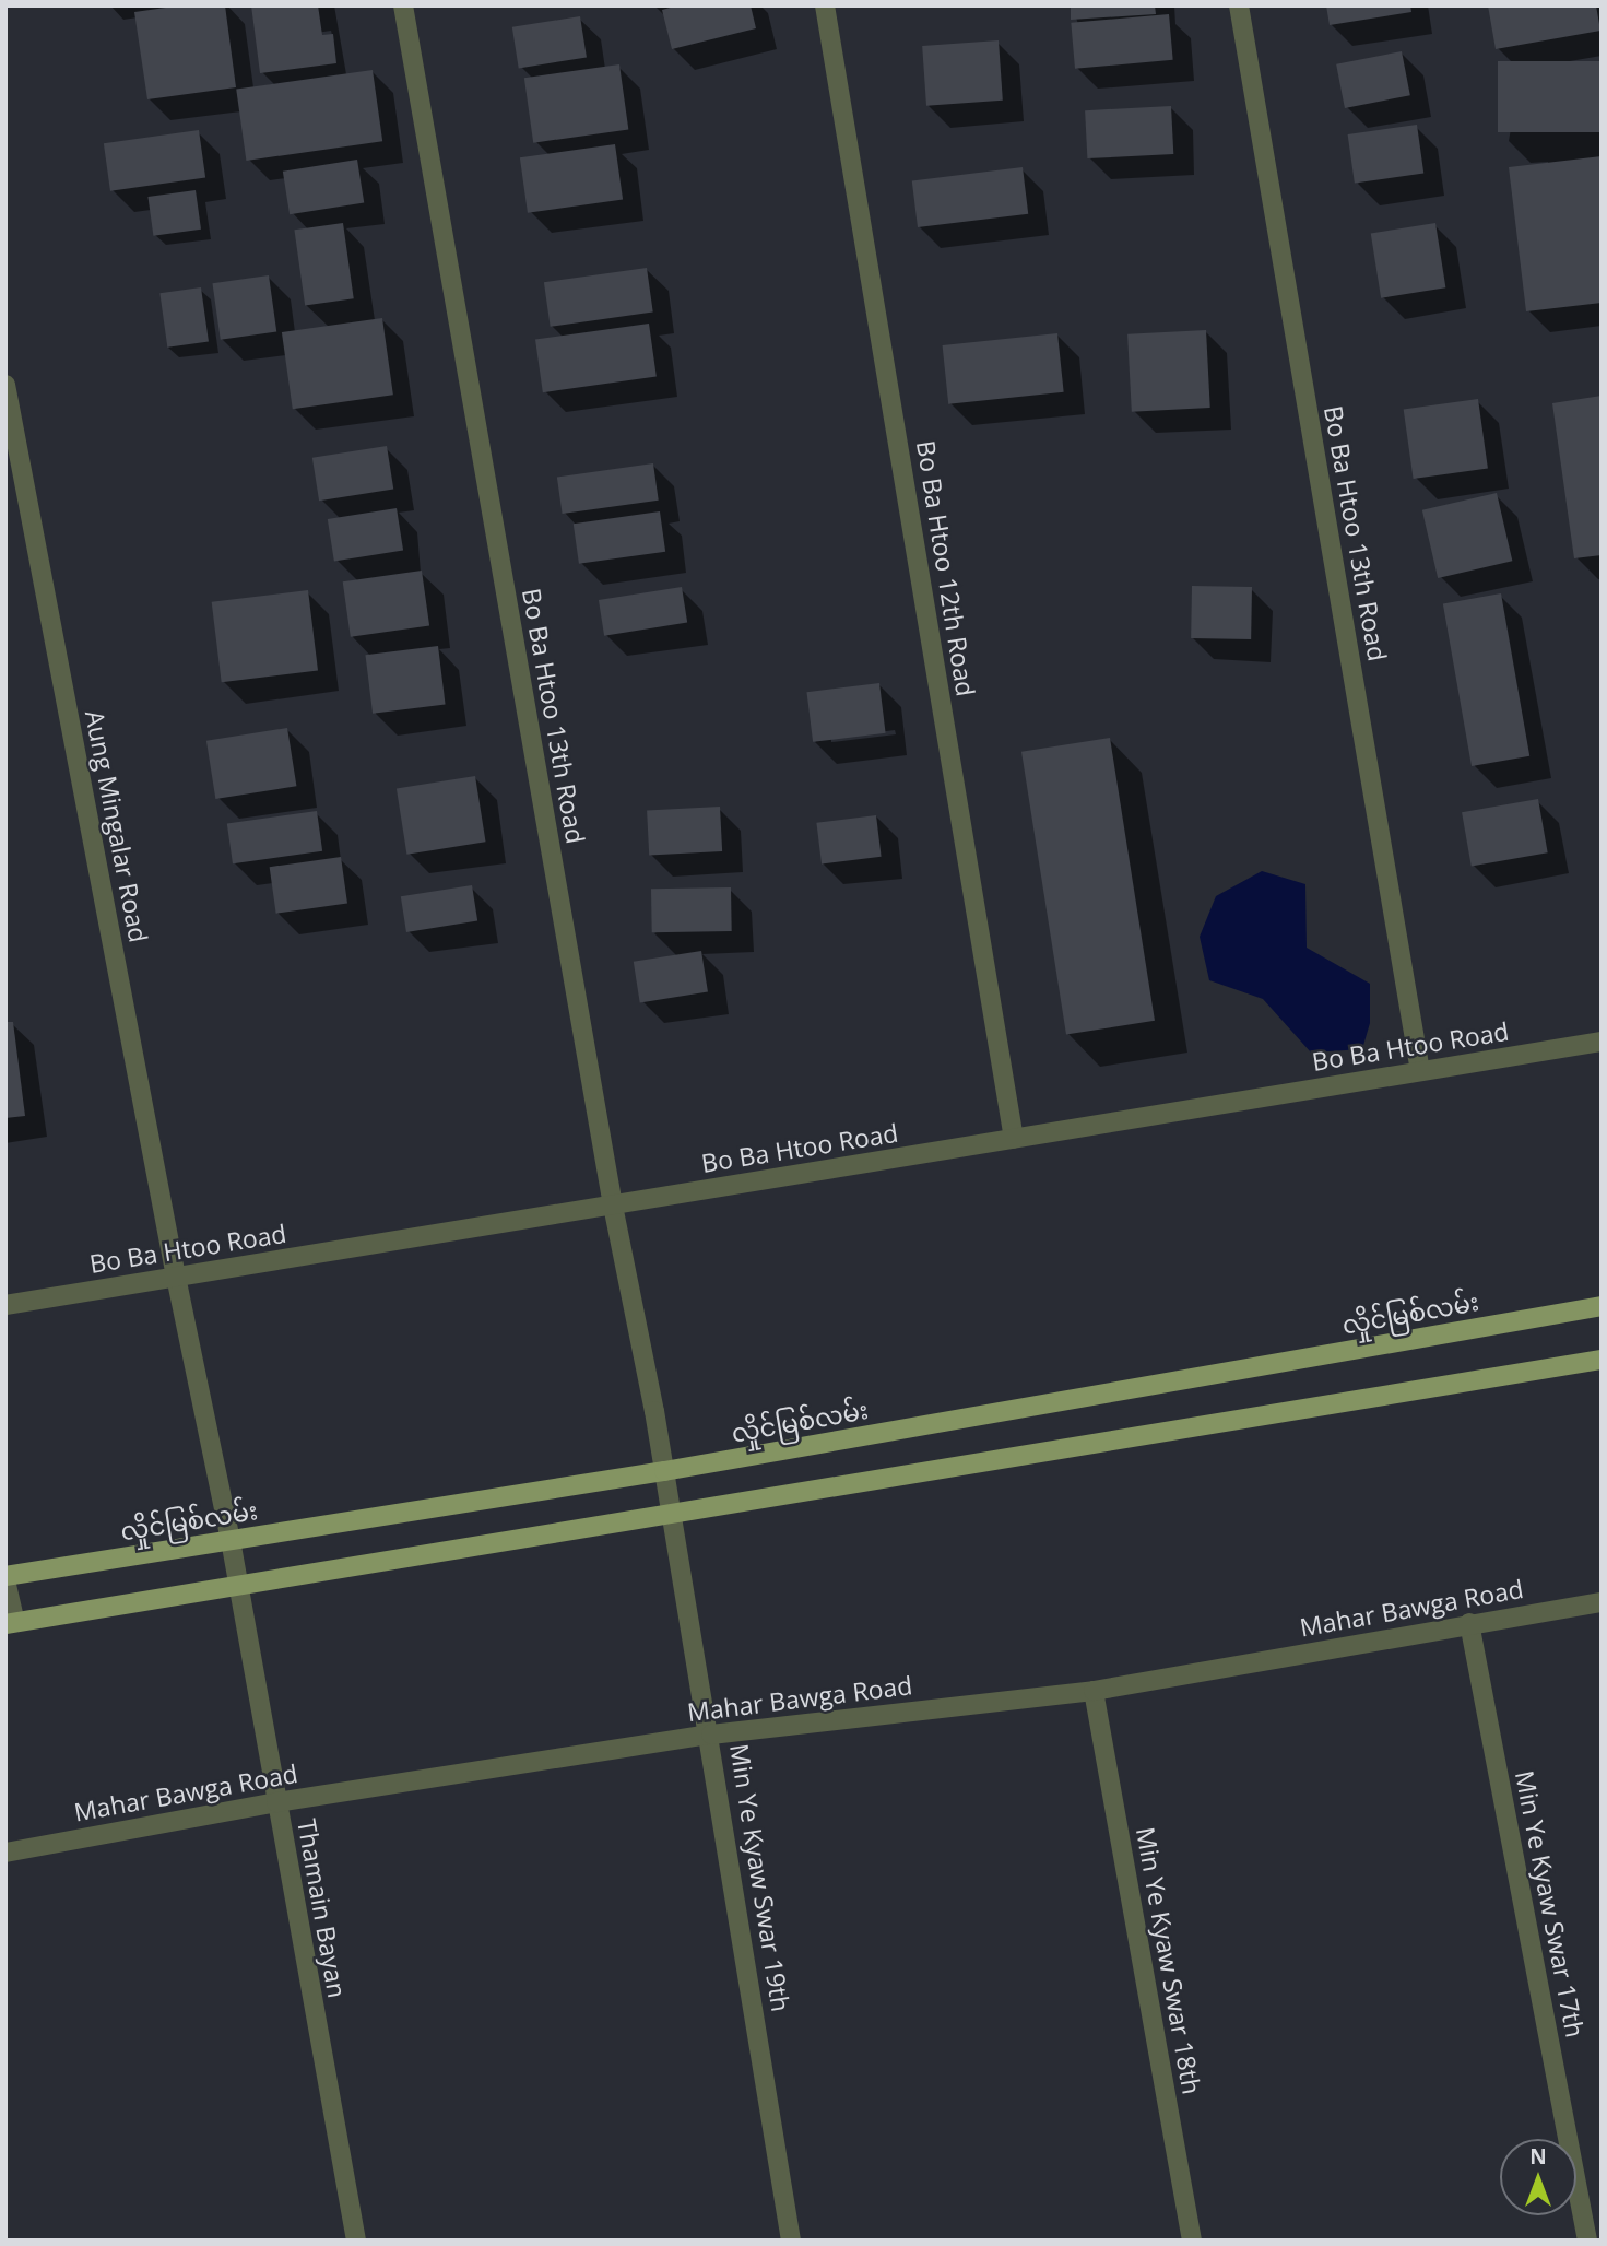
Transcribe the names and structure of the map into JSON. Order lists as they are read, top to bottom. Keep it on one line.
{"streets":{"main road":["လှိုင်မြစ်လမ်း"],"street":["Bo Ba Htoo 13th Road","Bo Ba Htoo 12th Road","Aung Mingalar Road","Bo Ba Htoo Road","Mahar Bawga Road","Min Ye Kyaw Swar 19th","Min Ye Kyaw Swar 17th","Thamain Bayan","Min Ye Kyaw Swar 18th"]},"crossings":[["Bo Ba Htoo 13th Road","Bo Ba Htoo Road"],["Bo Ba Htoo 13th Road","Min Ye Kyaw Swar 19th"],["Bo Ba Htoo 12th Road","Bo Ba Htoo Road"],["Aung Mingalar Road","Bo Ba Htoo Road"],["Aung Mingalar Road","လှိုင်မြစ်လမ်း"],["Aung Mingalar Road","Thamain Bayan"],["လှိုင်မြစ်လမ်း","Min Ye Kyaw Swar 19th"],["လှိုင်မြစ်လမ်း","Thamain Bayan"],["Mahar Bawga Road","Min Ye Kyaw Swar 19th"],["Mahar Bawga Road","Min Ye Kyaw Swar 17th"],["Mahar Bawga Road","Thamain Bayan"],["Mahar Bawga Road","Min Ye Kyaw Swar 18th"]],"north":"top"}
